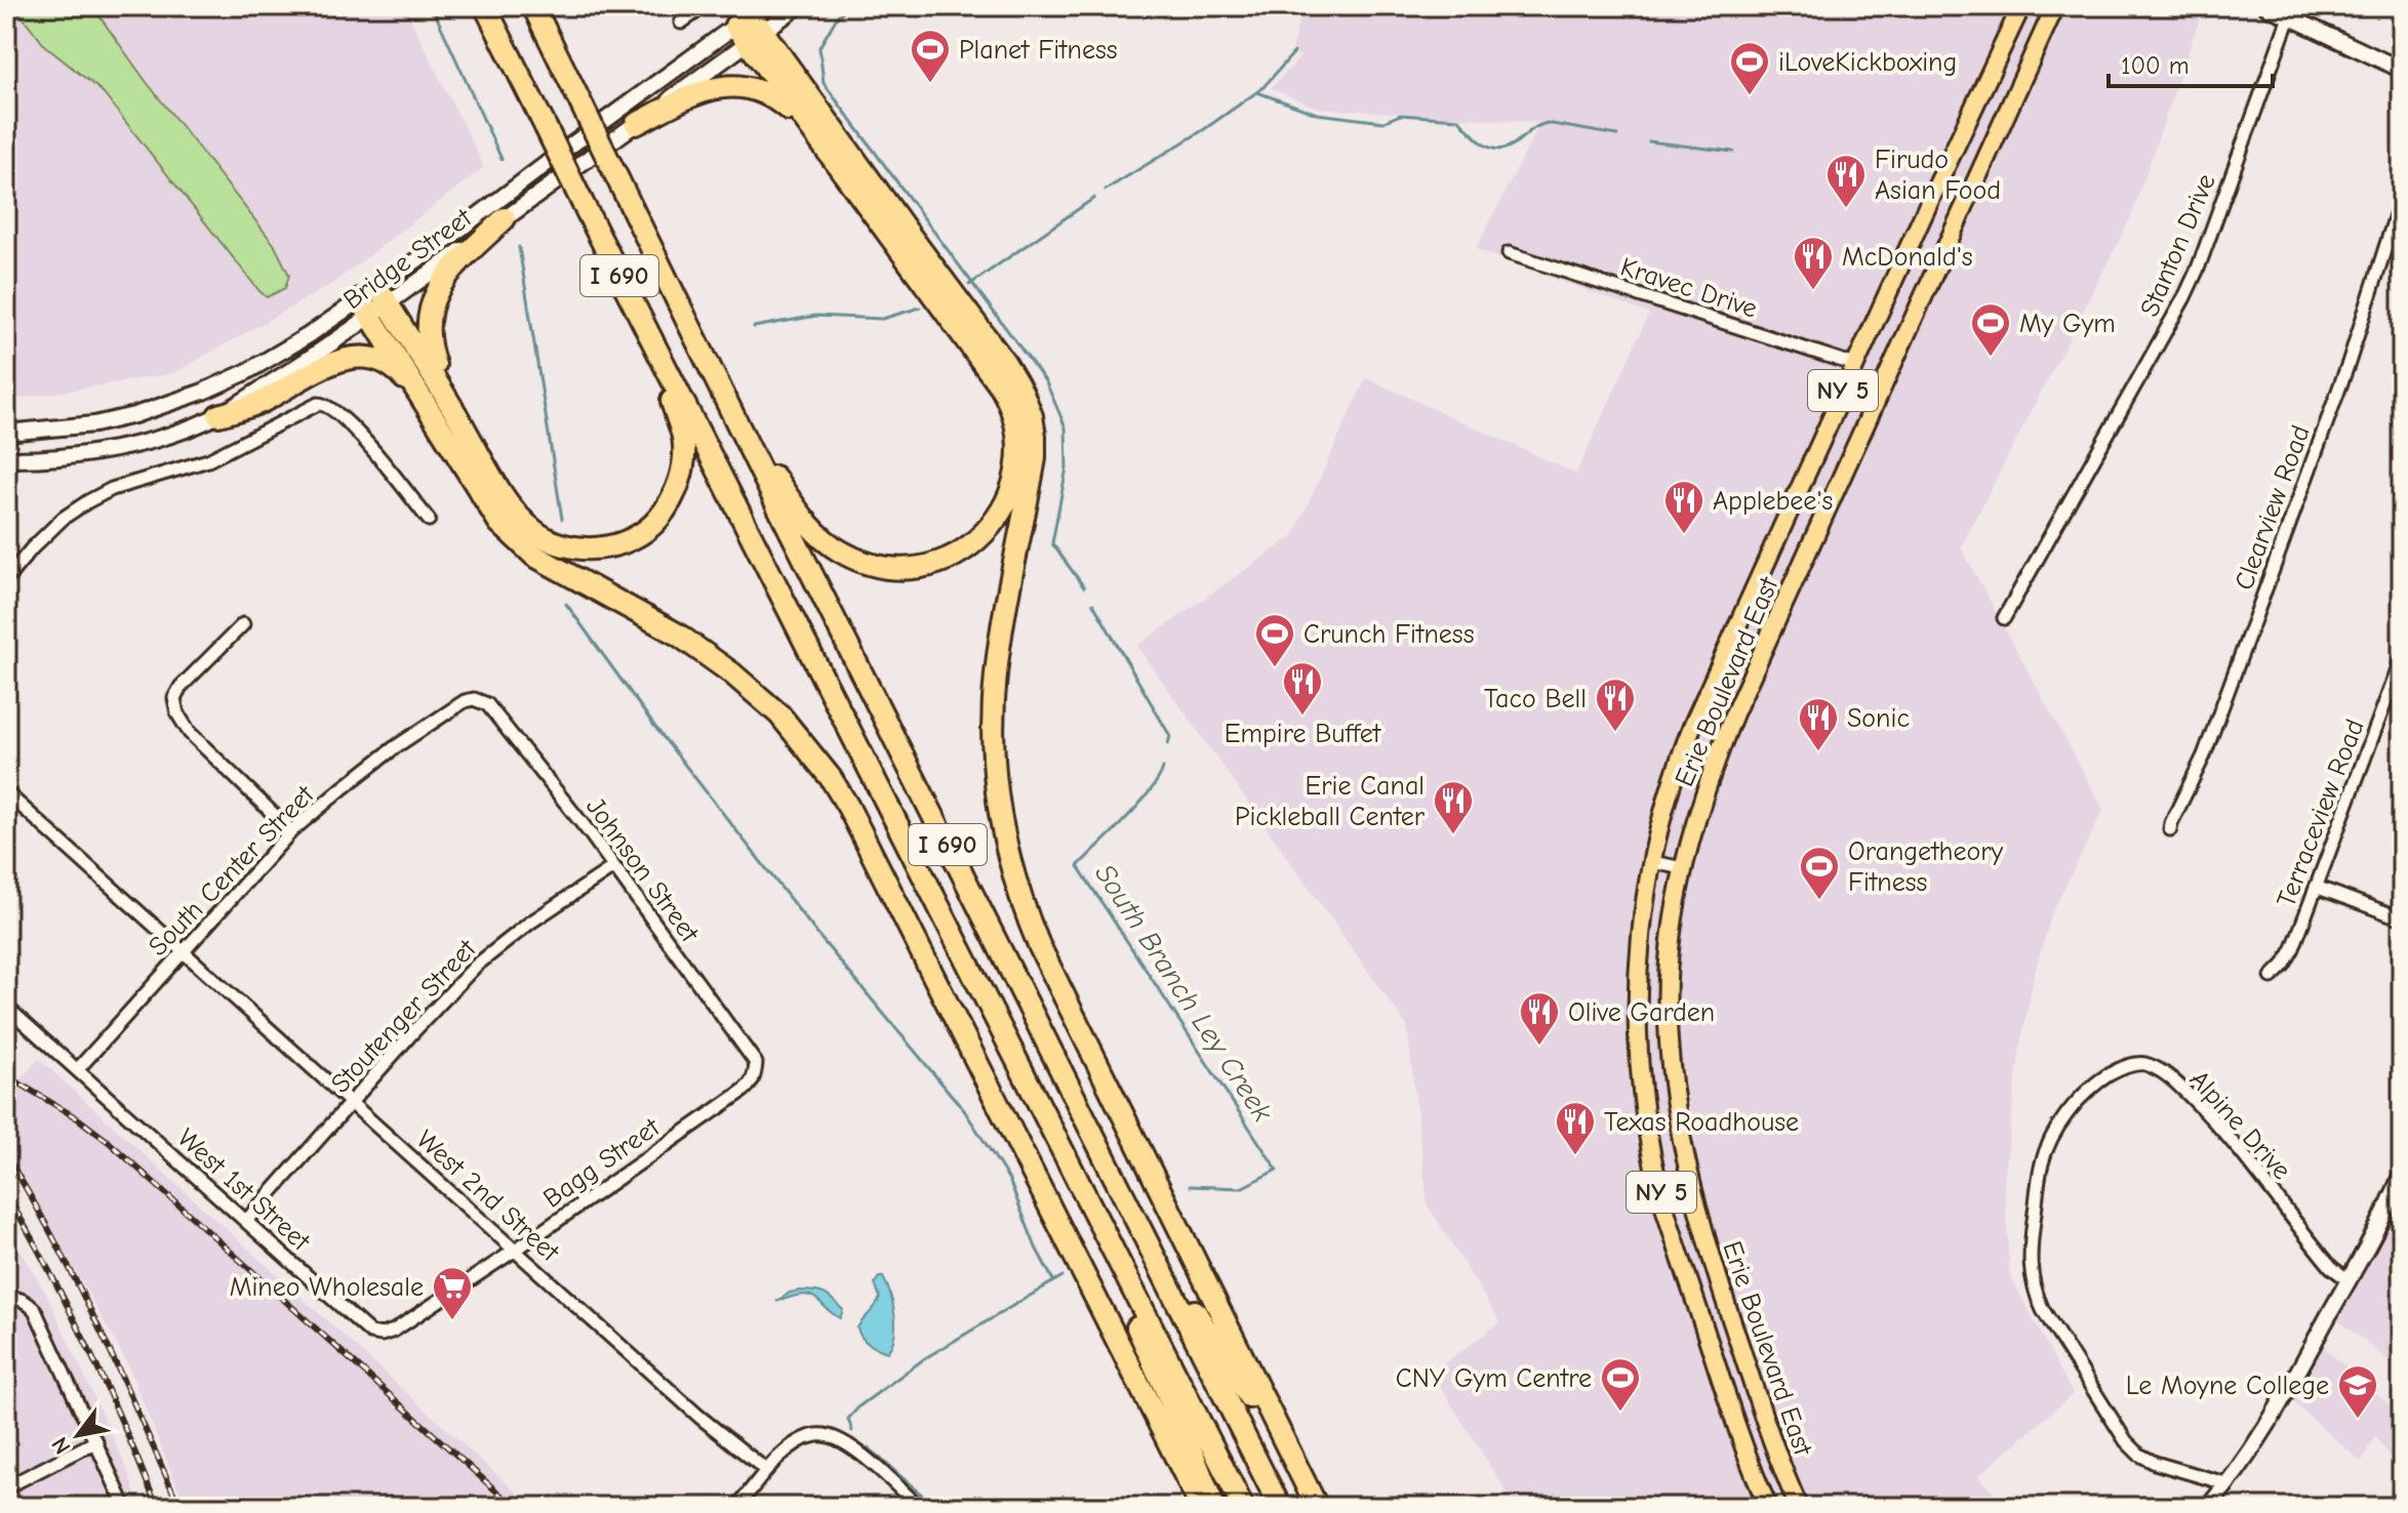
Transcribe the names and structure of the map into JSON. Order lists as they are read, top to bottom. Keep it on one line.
{"streets":{"highway":["I 690"],"main road":["Bridge Street","NY 5","Erie Boulevard East"],"street":["Stanton Drive","Kravec Drive","Clearview Road","Terraceview Road","Johnson Street","South Center Street","Stoutenger Street","Alpine Drive","Bagg Street","West 1st Street","West 2nd Street"]},"crossings":[["Kravec Drive","Erie Boulevard East"],["Johnson Street","South Center Street"],["Johnson Street","Stoutenger Street"],["Johnson Street","Bagg Street"],["South Center Street","West 1st Street"],["South Center Street","West 2nd Street"],["Stoutenger Street","West 1st Street"],["Stoutenger Street","West 2nd Street"],["Bagg Street","West 1st Street"],["Bagg Street","West 2nd Street"]],"water":["South Branch Ley Creek"],"places":{"sports":["Planet Fitness","iLoveKickboxing","My Gym","Crunch Fitness","Orangetheory Fitness","CNY Gym Centre"],"restaurant":["Firudo Asian Food","McDonald's","Applebee's","Empire Buffet","Taco Bell","Sonic","Erie Canal Pickleball Center","Olive Garden","Texas Roadhouse"],"supermarket":["Mineo Wholesale"],"school or university":["Le Moyne College"]},"scale_bar":"100 m","north":"bottom left"}
